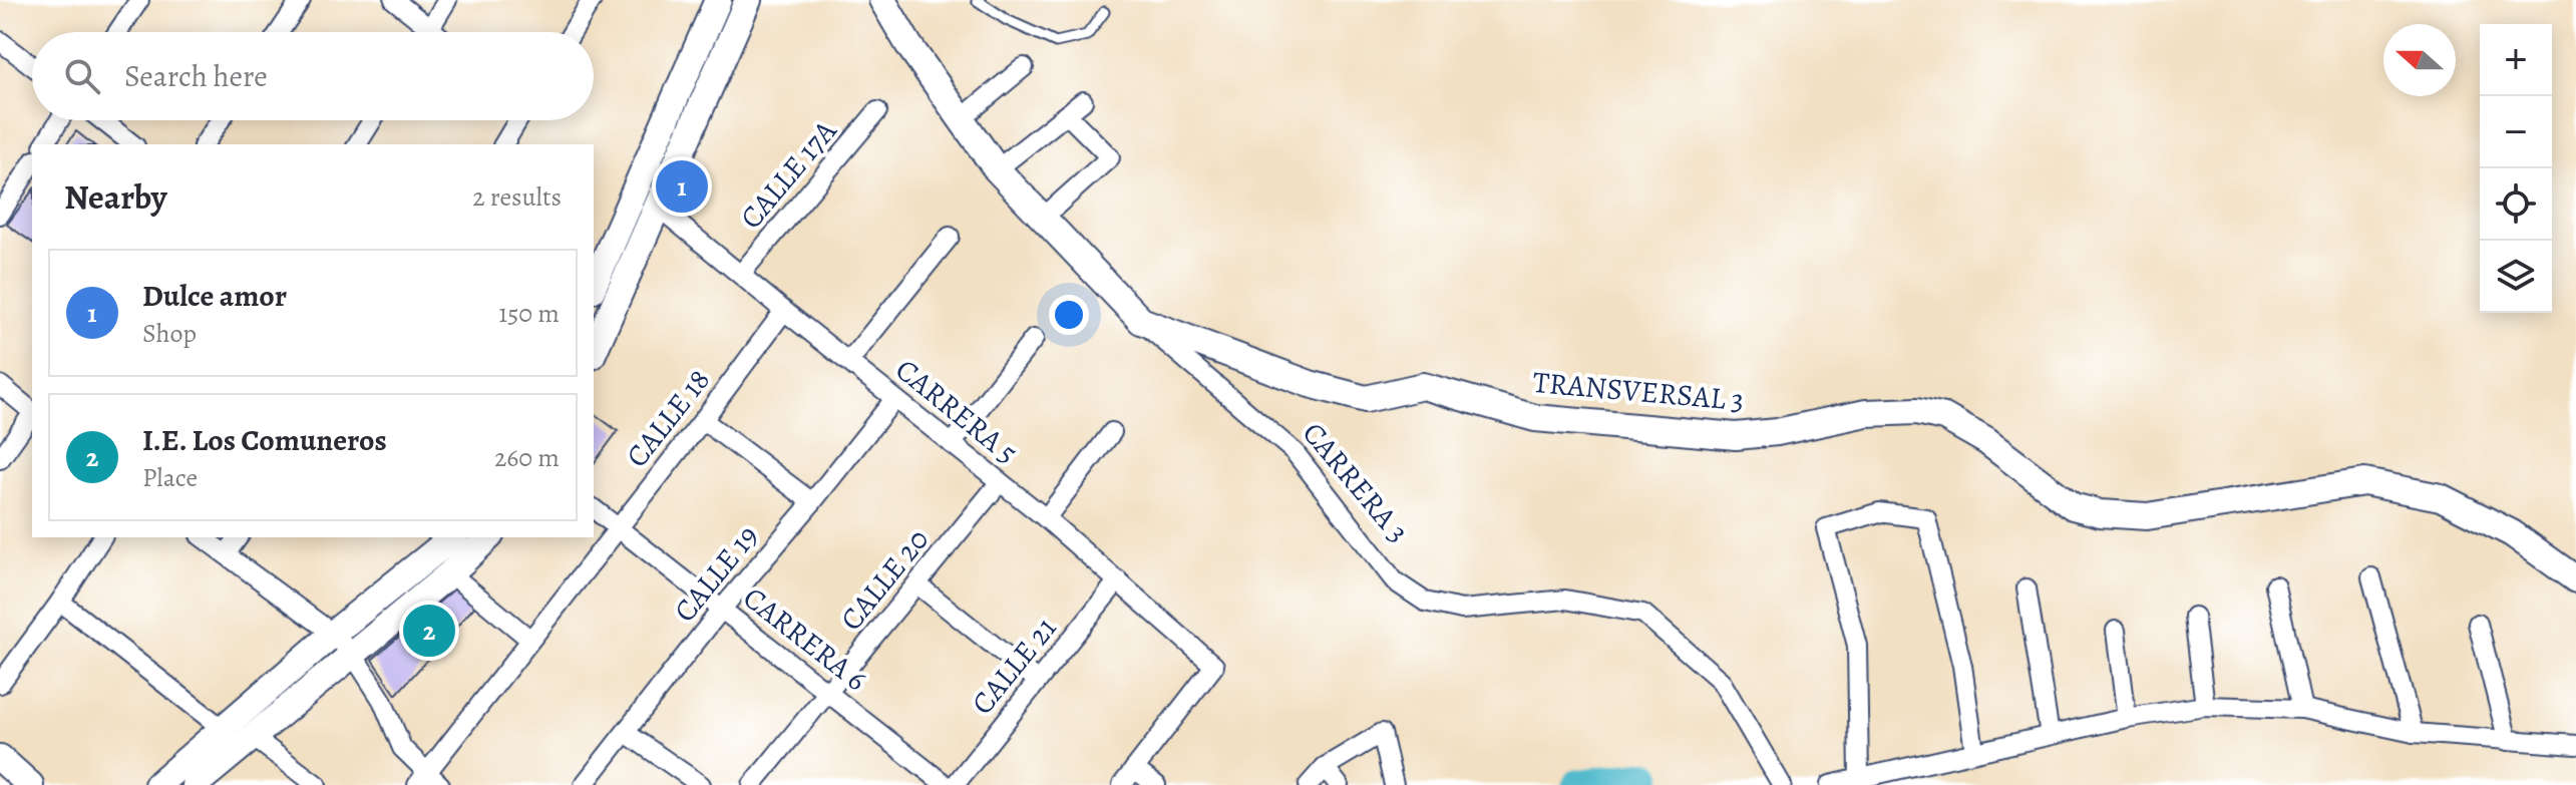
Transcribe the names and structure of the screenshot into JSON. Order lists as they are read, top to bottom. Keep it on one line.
{"streets":{"street":["CALLE 17A","TRANSVERSAL 3","CARRERA 5","CALLE 18","CARRERA 3","CALLE 19","CALLE 20","CARRERA 6","CALLE 21"]},"crossings":[["CALLE 17A","CARRERA 5"],["TRANSVERSAL 3","CARRERA 3"],["CARRERA 5","CALLE 18"],["CARRERA 5","CALLE 19"],["CARRERA 5","CALLE 20"],["CARRERA 5","CALLE 21"],["CALLE 18","CARRERA 6"],["CALLE 19","CARRERA 6"],["CALLE 20","CARRERA 6"]],"north":"left","page":{"map_buttons":["+","−"],"search":"Search here","heading":["Nearby","2 results"],"pins":["1","2"],"list":[{"mark":"1","name":"Dulce amor","note":"Shop","value":"150 m"},{"mark":"2","name":"I.E. Los Comuneros","note":"Place","value":"260 m"}]}}
